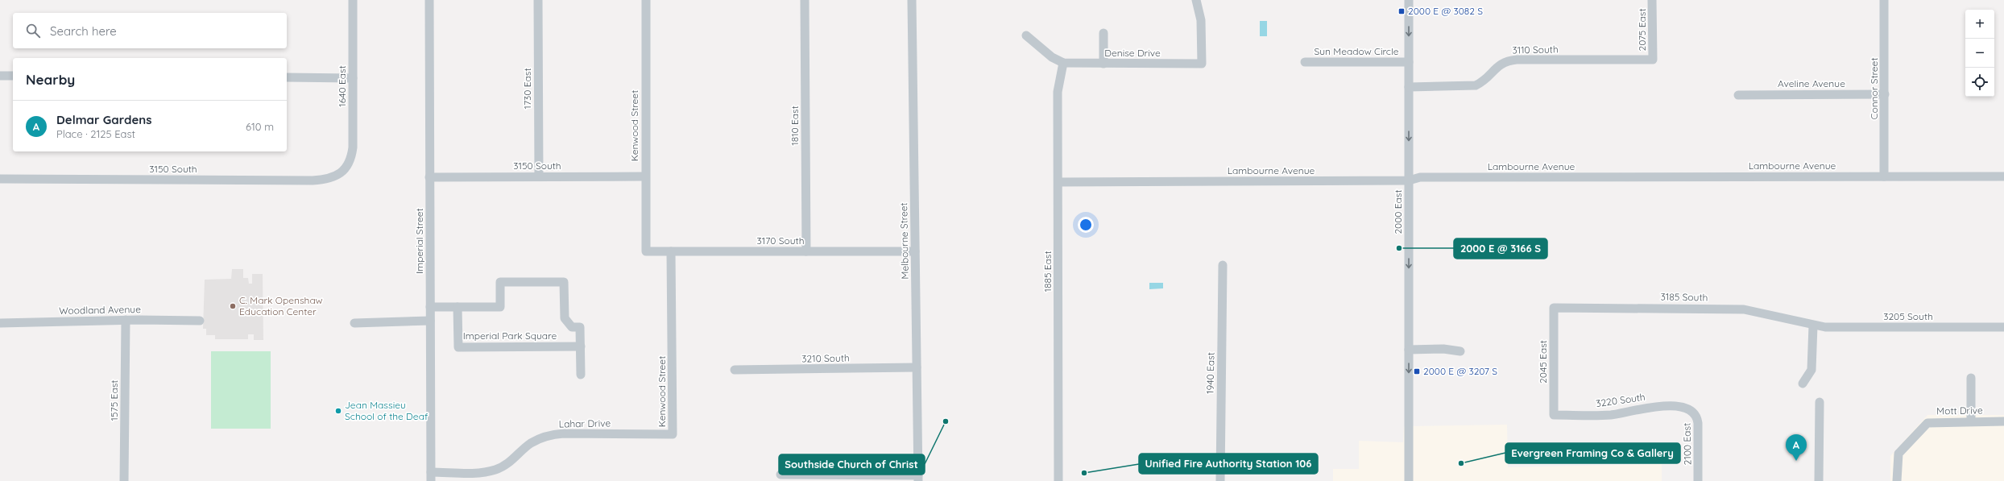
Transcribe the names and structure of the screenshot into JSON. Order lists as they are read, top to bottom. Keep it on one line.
{"streets":{"street":["2075 East","3110 South","Sun Meadow Circle","Denise Drive","Aveline Avenue","1640 East","1730 East","Connor Street","Kenwood Street","1810 East","3150 South","Lambourne Avenue","2000 East","Imperial Street","3170 South","Melbourne Street","1885 East","3185 South","Woodland Avenue","3205 South","Imperial Park Square","3210 South","2045 East","1940 East","1575 East","3220 South","Mott Drive","Lahar Drive","2100 East"]},"crossings":[["2075 East","3110 South"],["3110 South","2000 East"],["Sun Meadow Circle","2000 East"],["Denise Drive","1885 East"],["Aveline Avenue","Connor Street"],["1640 East","3150 South"],["1730 East","3150 South"],["Connor Street","Lambourne Avenue"],["Kenwood Street","3150 South"],["Kenwood Street","3170 South"],["Kenwood Street","Lahar Drive"],["1810 East","3170 South"],["3150 South","Imperial Street"],["Lambourne Avenue","2000 East"],["Lambourne Avenue","1885 East"],["Imperial Street","Lahar Drive"],["3170 South","Melbourne Street"],["Melbourne Street","3210 South"],["3185 South","3205 South"],["3185 South","2045 East"],["Woodland Avenue","1575 East"],["2045 East","3220 South"],["3220 South","2100 East"]],"one_way":["2000 East"],"places":{"transit":["2000 E @ 3082 S","2000 E @ 3207 S"],"other":["2000 E @ 3166 S","C. Mark Openshaw Education Center","Jean Massieu School of the Deaf","Southside Church of Christ","Evergreen Framing Co & Gallery","Unified Fire Authority Station 106"]},"page":{"map_buttons":["+","−"],"search":"Search here","heading":"Nearby","list":[{"mark":"A","name":"Delmar Gardens","note":"Place · 2125 East","value":"610 m"}],"pins":"A"}}
